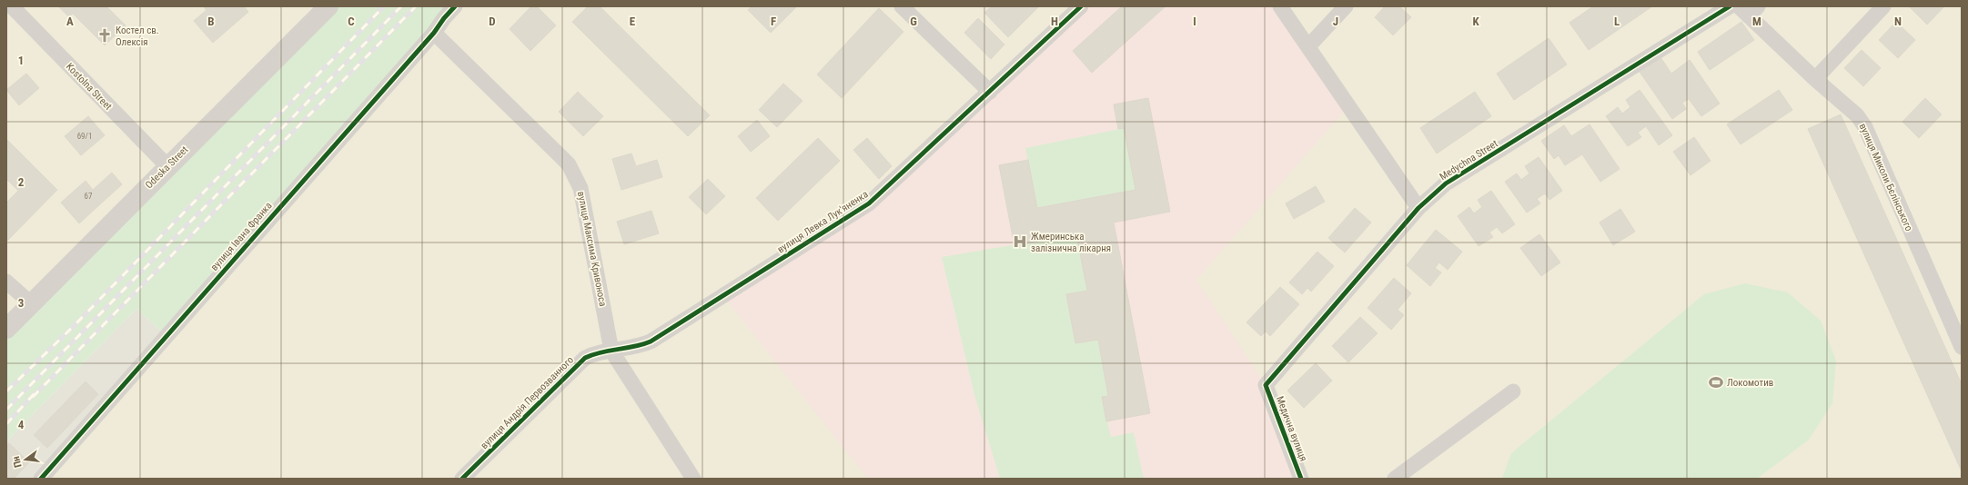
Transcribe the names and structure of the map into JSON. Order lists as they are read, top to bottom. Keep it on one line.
{"streets":{"main road":["Odeska Street"],"street":["Kostolna Street","Medychna Street","вулиця Миколи Бєлінського","вулиця Левка Лук'яненка","вулиця Івана Франка","вулиця Максима Кривоноса","вулиця Андрія Первозванного"],"cycle path":["Медична вулиця"]},"crossings":[["Kostolna Street","Odeska Street"],["вулиця Левка Лук'яненка","вулиця Максима Кривоноса"],["вулиця Левка Лук'яненка","вулиця Андрія Первозванного"],["вулиця Івана Франка","вулиця Максима Кривоноса"],["вулиця Максима Кривоноса","вулиця Андрія Первозванного"]],"places":{"church":["Костел св. Олексія"],"hospital":["Жмеринська залізнична лікарня"],"sports":["Локомотив"]},"house_numbers":["69/1","67"],"north":"left","grid":{"columns":["A","B","C","D","E","F","G","H","I","J","K","L","M","N"],"rows":["1","2","3","4"]}}
